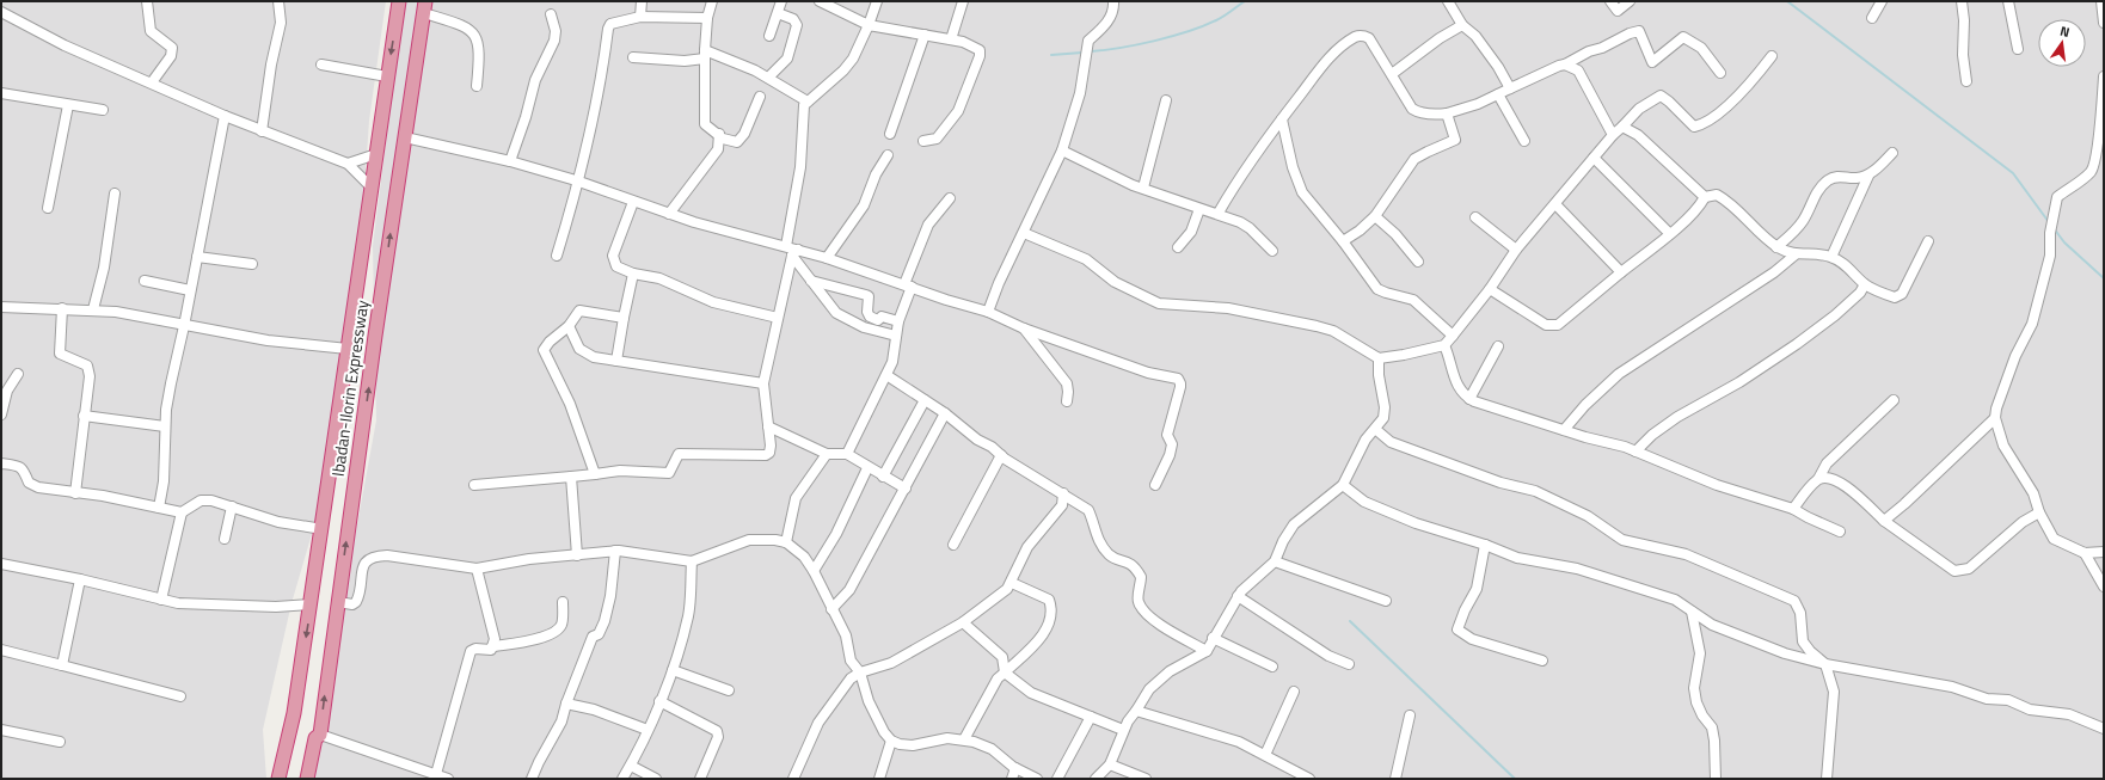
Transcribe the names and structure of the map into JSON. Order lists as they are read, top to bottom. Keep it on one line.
{"streets":{"highway":["Ibadan-Ilorin Expressway"]},"north":"top"}
